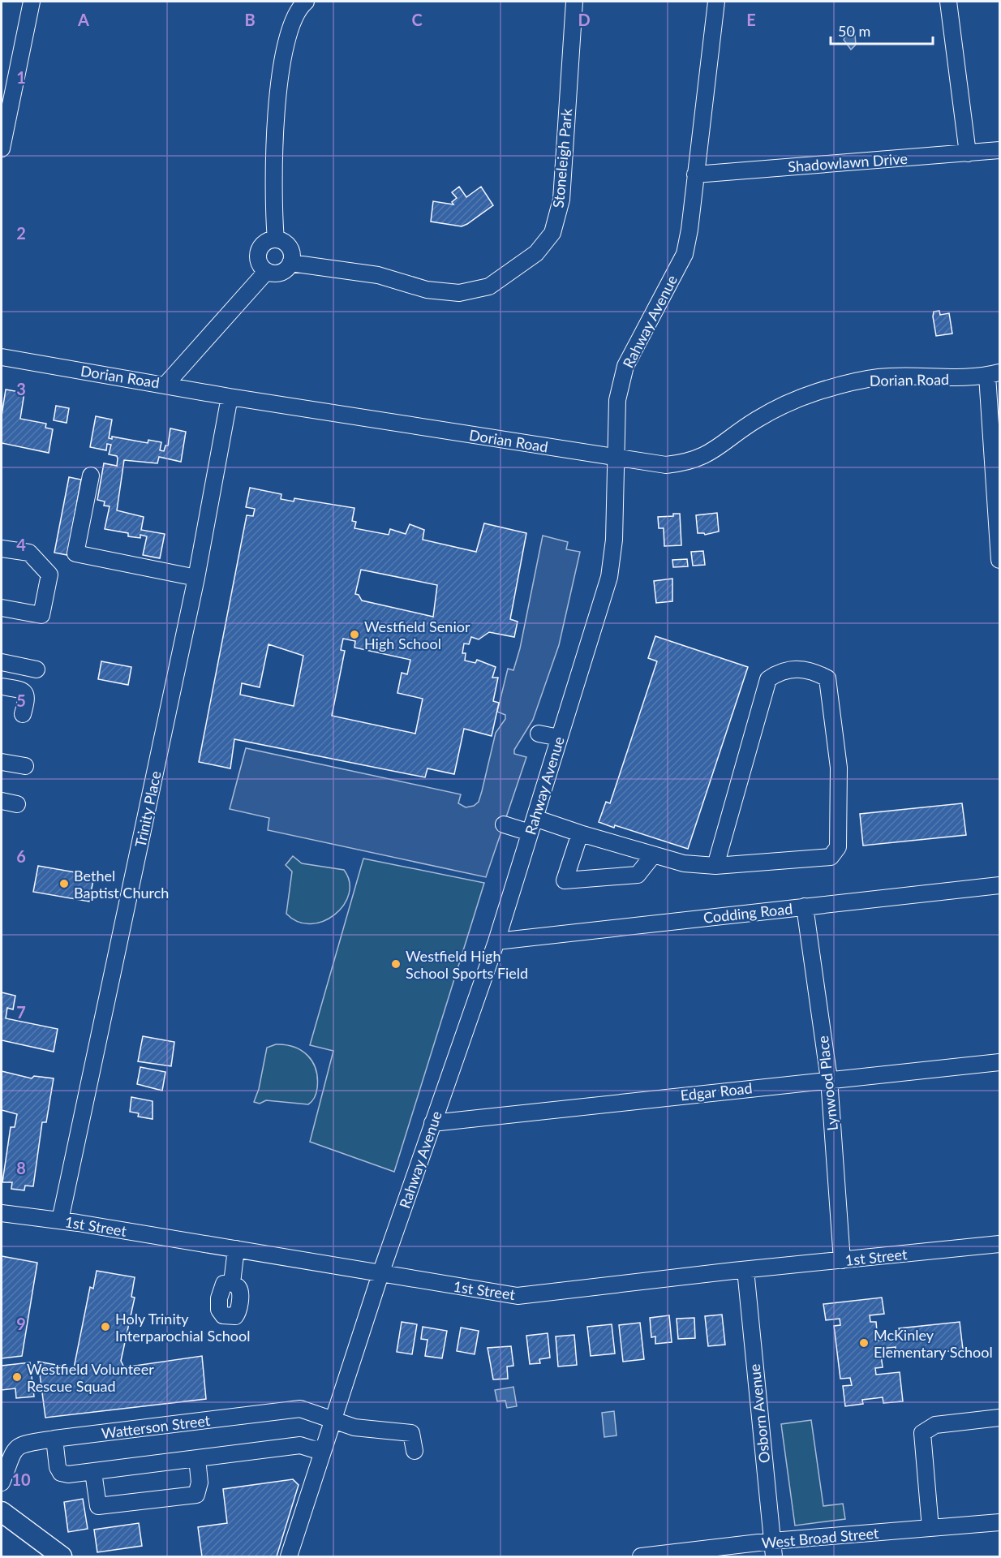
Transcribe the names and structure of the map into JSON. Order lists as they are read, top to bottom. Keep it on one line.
{"streets":{"street":["Stoneleigh Park","Shadowlawn Drive","Rahway Avenue","Dorian Road","Trinity Place","Codding Road","Lynwood Place","Edgar Road","1st Street","Osborn Avenue","Watterson Street","West Broad Street"]},"crossings":[["Shadowlawn Drive","Rahway Avenue"],["Rahway Avenue","Dorian Road"],["Rahway Avenue","Codding Road"],["Rahway Avenue","Edgar Road"],["Rahway Avenue","1st Street"],["Rahway Avenue","Watterson Street"],["Dorian Road","Trinity Place"],["Trinity Place","1st Street"],["Codding Road","Lynwood Place"],["Lynwood Place","Edgar Road"],["Lynwood Place","1st Street"],["1st Street","Osborn Avenue"],["Osborn Avenue","West Broad Street"]],"places":["Westfield Senior High School","Bethel Baptist Church","Westfield High School Sports Field","Holy Trinity Interparochial School","McKinley Elementary School","Westfield Volunteer Rescue Squad"],"scale_bar":"50 m","grid":{"columns":["A","B","C","D","E"],"rows":["1","2","3","4","5","6","7","8","9","10"]}}
